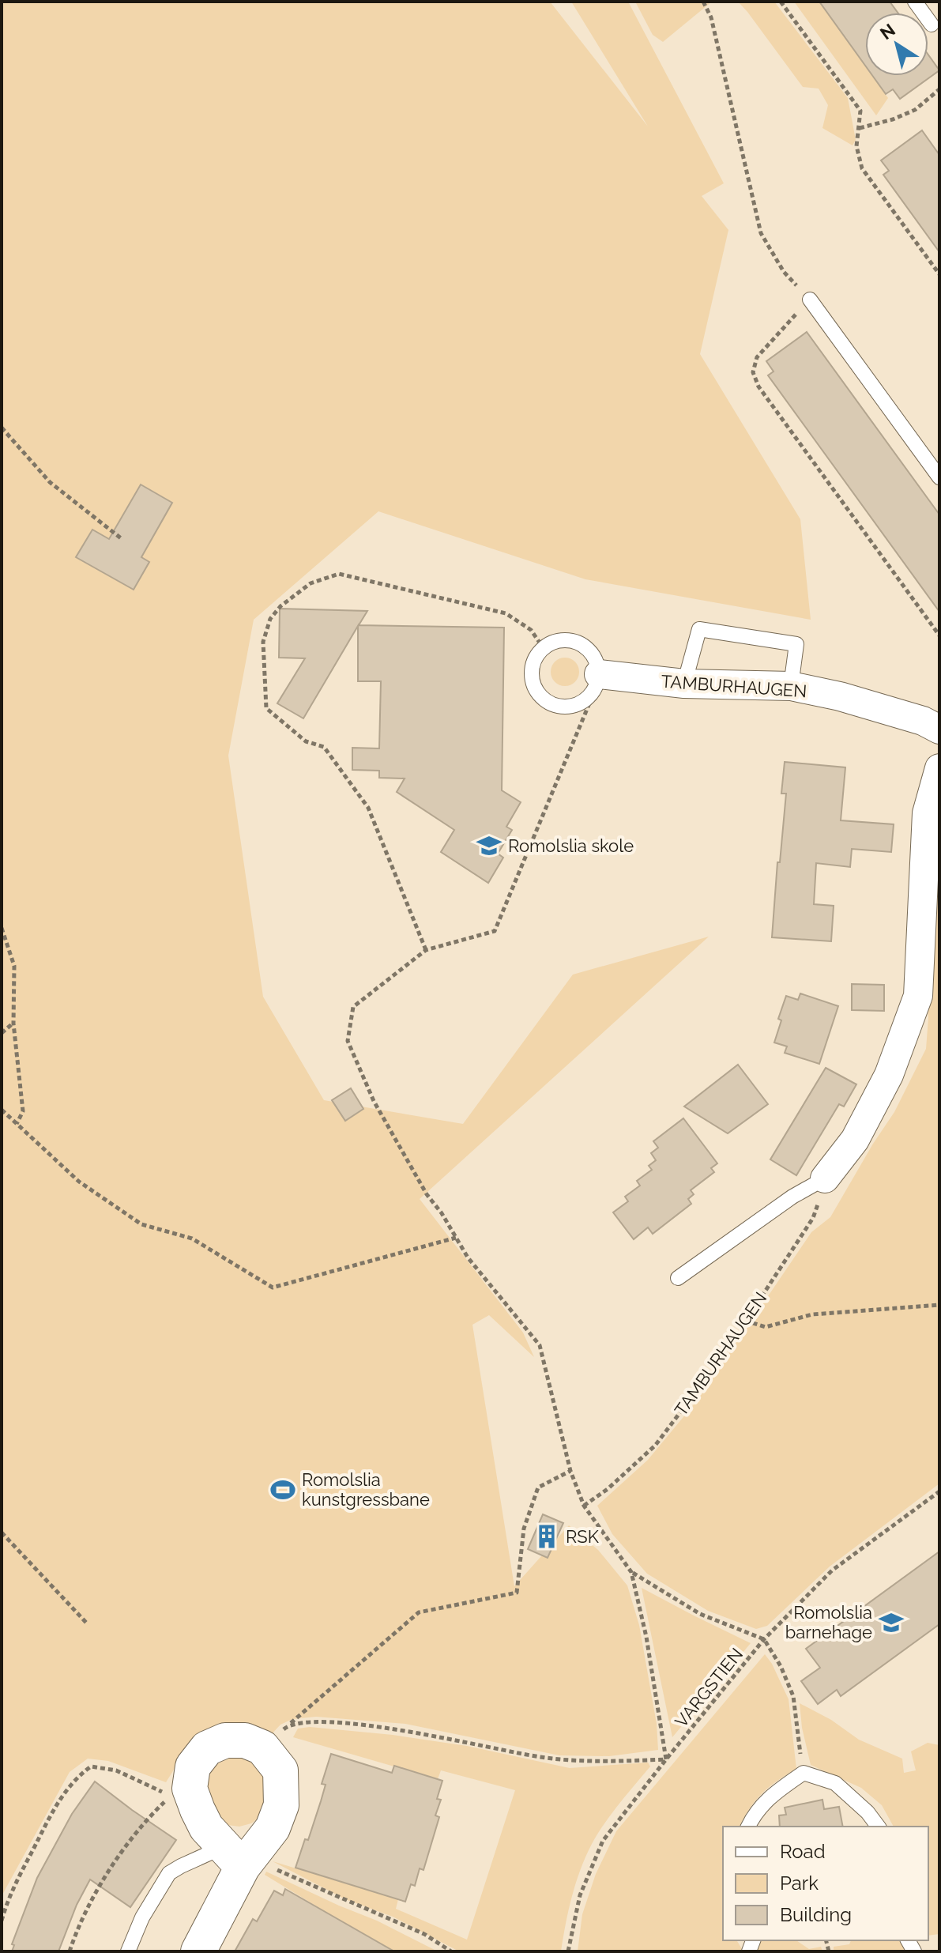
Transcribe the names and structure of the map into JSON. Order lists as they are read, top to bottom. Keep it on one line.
{"streets":{"street":["TAMBURHAUGEN"],"path":["VARGSTIEN"]},"places":{"school or university":["Romolslia skole","Romolslia barnehage"],"sports":["Romolslia kunstgressbane"],"building":["RSK"]},"legend":["Road","Park","Building"],"north":"top left"}
